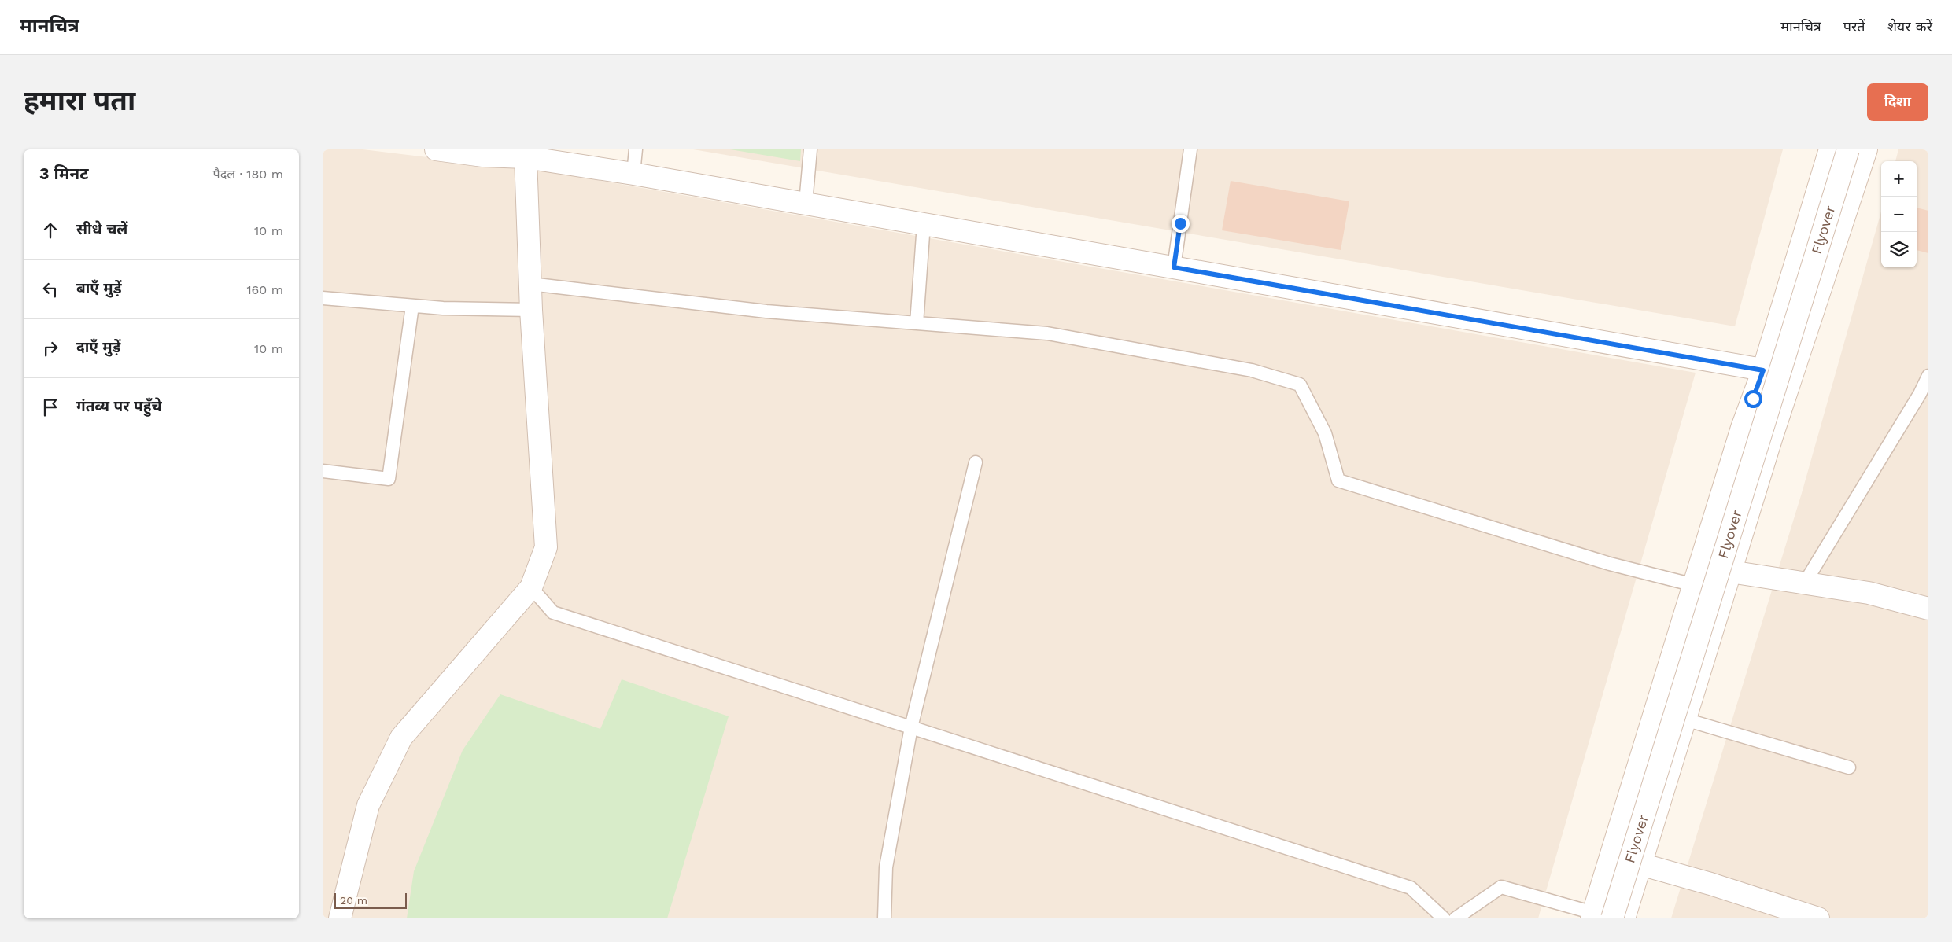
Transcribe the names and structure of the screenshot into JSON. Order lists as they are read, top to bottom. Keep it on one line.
{"streets":{"street":["Flyover"]},"scale_bar":"20 m","page":{"header":"मानचित्र","nav":["मानचित्र","परतें","शेयर करें"],"buttons":"दिशा","title":"हमारा पता","heading":["3 मिनट","पैदल · 180 m"],"map_buttons":["+","−"],"list":[["सीधे चलें","10 m"],["बाएँ मुड़ें","160 m"],["दाएँ मुड़ें","10 m"],"गंतव्य पर पहुँचे"],"scale":"20 m"}}
